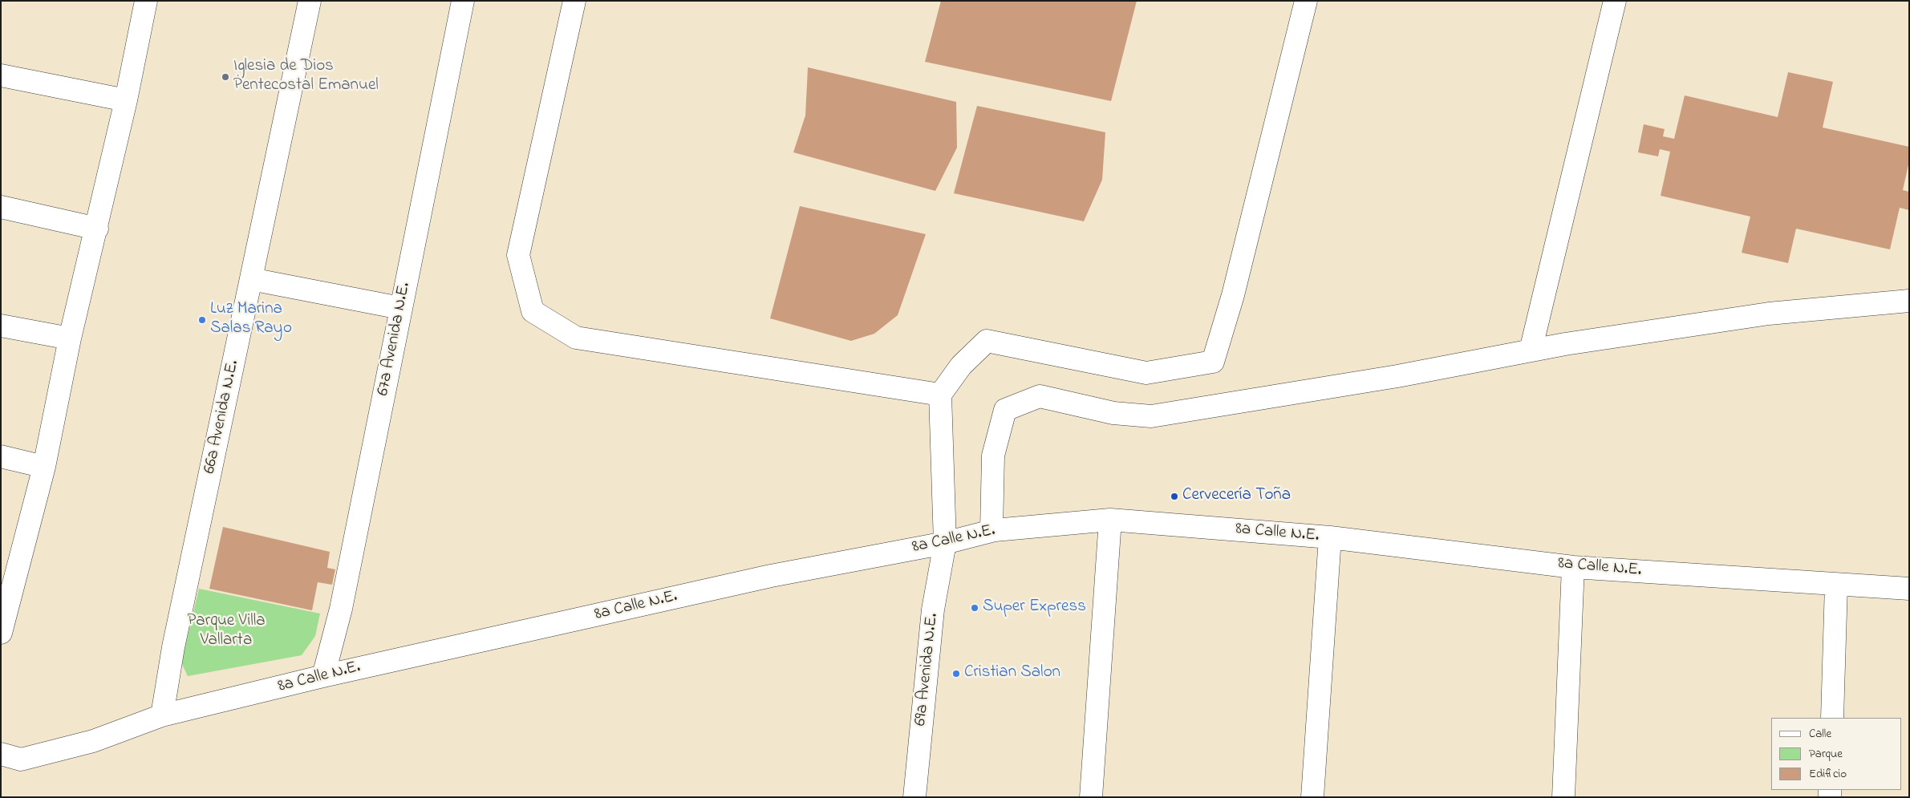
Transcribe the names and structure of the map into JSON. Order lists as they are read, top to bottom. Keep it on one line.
{"streets":{"street":["67a Avenida N.E.","66a Avenida N.E.","8a Calle N.E.","69a Avenida N.E."]},"crossings":[["67a Avenida N.E.","8a Calle N.E."],["66a Avenida N.E.","8a Calle N.E."],["8a Calle N.E.","69a Avenida N.E."]],"parks":["Parque Villa Vallarta"],"places":["Iglesia de Dios Pentecostal Emanuel","Luz Marina Salas Rayo","Cervecería Toña","Super Express","Cristian Salon"],"legend":["Calle","Parque","Edificio"]}
